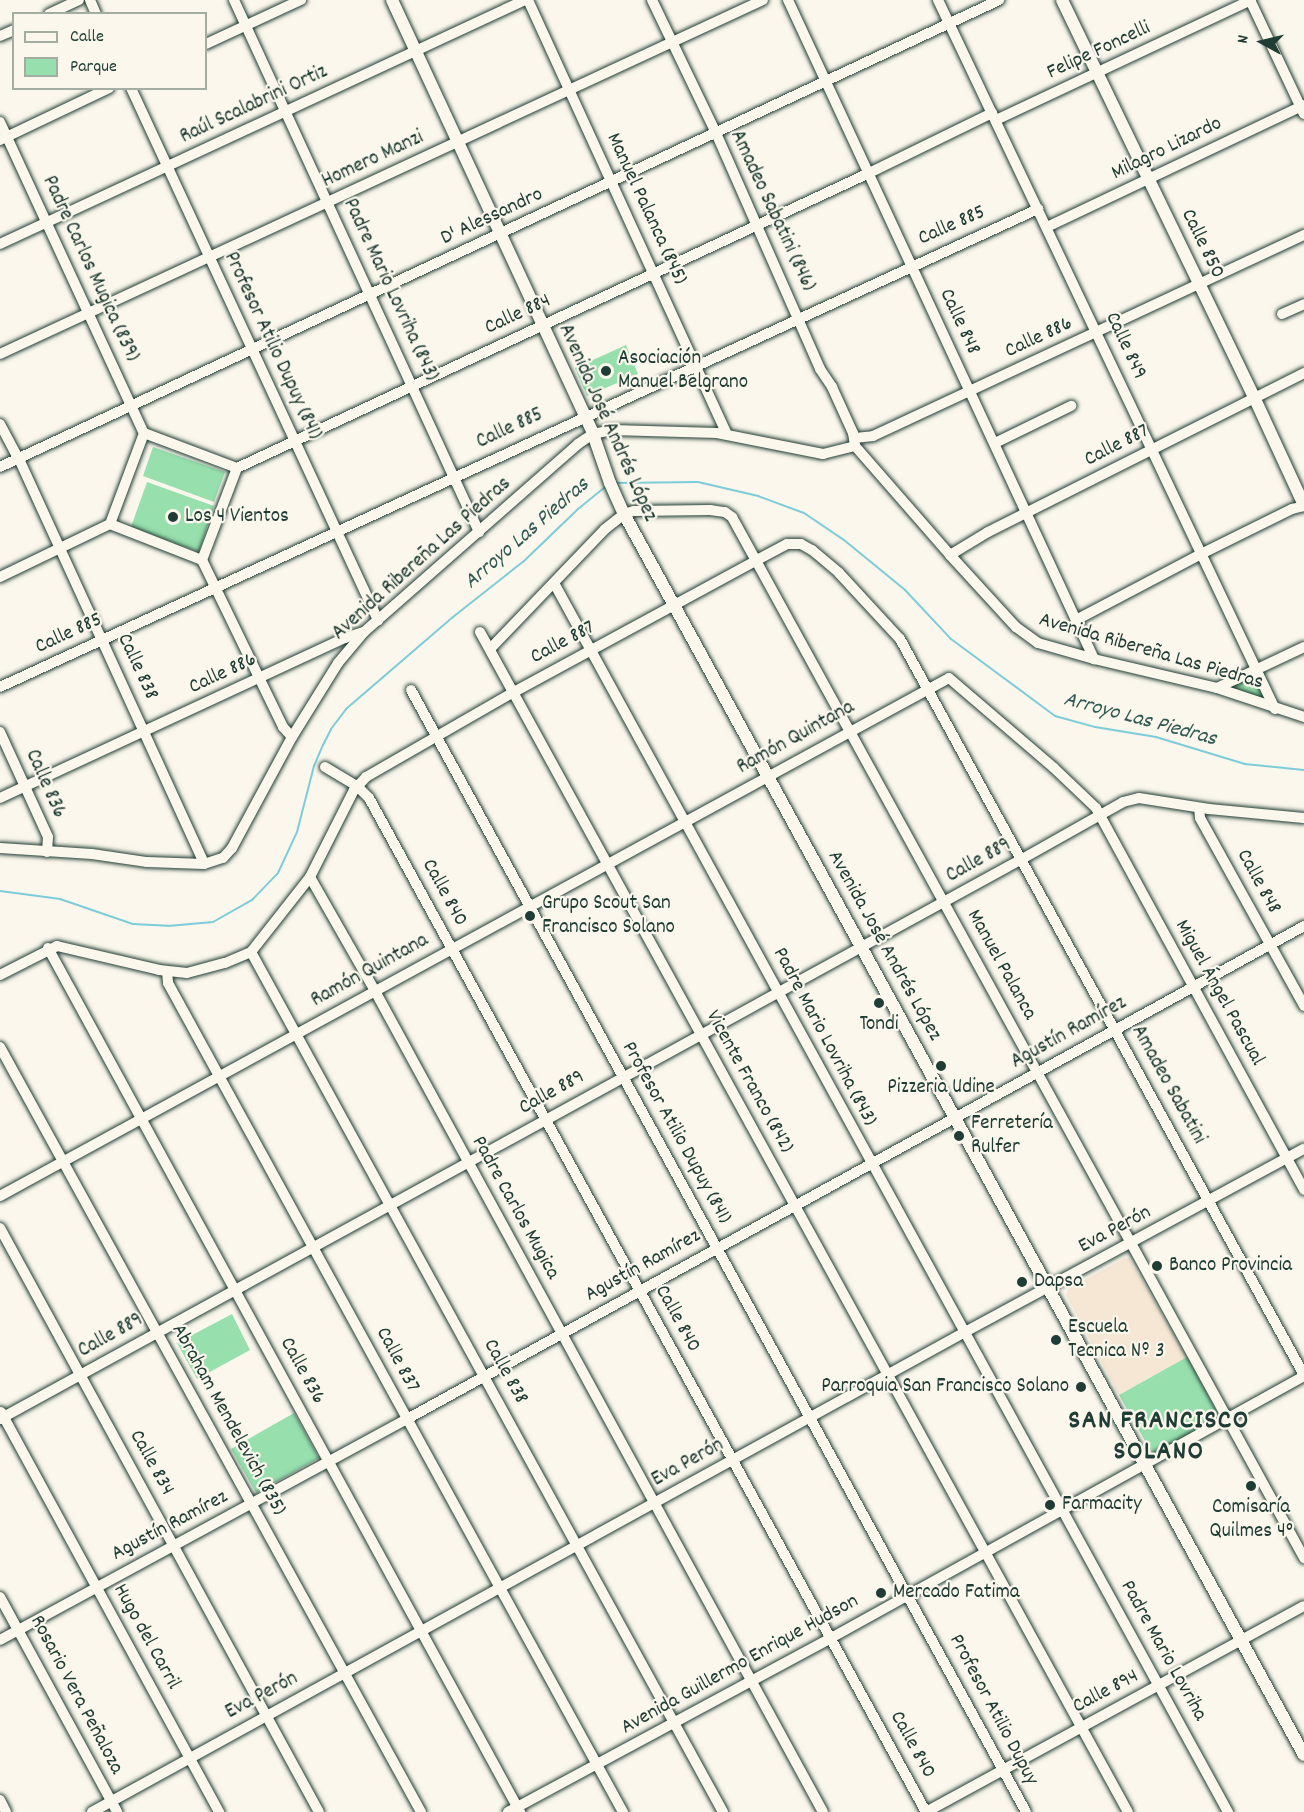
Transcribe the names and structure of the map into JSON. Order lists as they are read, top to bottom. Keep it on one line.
{"streets":{"main road":["Calle 850","Avenida José Andrés López"],"street":["Felipe Foncelli","Raúl Scalabrini Ortiz","Milagro Lizardo","Homero Manzi","Manuel Palanca (845)","Amadeo Sabatini (846)","D' Alessandro","Calle 885","Padre Carlos Mugica (839)","Padre Mario Lovriha (843)","Calle 884","Calle 848","Calle 886","Profesor Atilio Dupuy (841)","Calle 849","Calle 887","Avenida Ribereña Las Piedras","Calle 838","Ramón Quintana","Calle 836","Calle 889","Calle 840","Manuel Palanca","Miguel Ángel Pascual","Agustín Ramírez","Vicente Franco (842)","Amadeo Sabatini","Padre Carlos Mugica","Eva Perón","Calle 837","Abraham Mendelevich (835)","Calle 834","Hugo del Carril","Padre Mario Lovriha","Avenida Guillermo Enrique Hudson","Calle 894","Rosario Vera Peñaloza","Profesor Atilio Dupuy"]},"crossings":[["Felipe Foncelli","Calle 850"],["Felipe Foncelli","Calle 884"],["Felipe Foncelli","Calle 849"],["Raúl Scalabrini Ortiz","Manuel Palanca (845)"],["Raúl Scalabrini Ortiz","Padre Carlos Mugica (839)"],["Raúl Scalabrini Ortiz","Padre Mario Lovriha (843)"],["Raúl Scalabrini Ortiz","Profesor Atilio Dupuy (841)"],["Raúl Scalabrini Ortiz","Avenida José Andrés López"],["Milagro Lizardo","Calle 850"],["Milagro Lizardo","Calle 849"],["Homero Manzi","Manuel Palanca (845)"],["Homero Manzi","Amadeo Sabatini (846)"],["Homero Manzi","Padre Carlos Mugica (839)"],["Homero Manzi","Padre Mario Lovriha (843)"],["Homero Manzi","Profesor Atilio Dupuy (841)"],["Homero Manzi","Avenida José Andrés López"],["Manuel Palanca (845)","D' Alessandro"],["Manuel Palanca (845)","Calle 885"],["Manuel Palanca (845)","Calle 884"],["Amadeo Sabatini (846)","D' Alessandro"],["Amadeo Sabatini (846)","Calle 885"],["Amadeo Sabatini (846)","Calle 884"],["Amadeo Sabatini (846)","Calle 886"],["Amadeo Sabatini (846)","Avenida Ribereña Las Piedras"],["D' Alessandro","Padre Carlos Mugica (839)"],["D' Alessandro","Padre Mario Lovriha (843)"],["D' Alessandro","Calle 848"],["D' Alessandro","Profesor Atilio Dupuy (841)"],["D' Alessandro","Calle 849"],["D' Alessandro","Avenida José Andrés López"],["D' Alessandro","Calle 838"],["Calle 885","Padre Mario Lovriha (843)"],["Calle 885","Calle 848"],["Calle 885","Profesor Atilio Dupuy (841)"],["Calle 885","Calle 849"],["Calle 885","Avenida José Andrés López"],["Calle 885","Calle 838"],["Calle 850","Calle 886"],["Calle 850","Calle 887"],["Padre Mario Lovriha (843)","Calle 884"],["Padre Mario Lovriha (843)","Calle 887"],["Padre Mario Lovriha (843)","Avenida Ribereña Las Piedras"],["Padre Mario Lovriha (843)","Ramón Quintana"],["Padre Mario Lovriha (843)","Calle 889"],["Padre Mario Lovriha (843)","Agustín Ramírez"],["Padre Mario Lovriha (843)","Eva Perón"],["Padre Mario Lovriha (843)","Padre Mario Lovriha"],["Padre Mario Lovriha (843)","Avenida Guillermo Enrique Hudson"],["Calle 884","Calle 848"],["Calle 884","Profesor Atilio Dupuy (841)"],["Calle 884","Calle 849"],["Calle 884","Avenida José Andrés López"],["Calle 848","Calle 886"],["Calle 848","Calle 887"],["Calle 848","Avenida Ribereña Las Piedras"],["Calle 848","Calle 889"],["Calle 848","Agustín Ramírez"],["Calle 886","Calle 849"],["Calle 886","Avenida Ribereña Las Piedras"],["Calle 886","Calle 838"],["Calle 886","Calle 836"],["Profesor Atilio Dupuy (841)","Calle 887"],["Profesor Atilio Dupuy (841)","Avenida Ribereña Las Piedras"],["Profesor Atilio Dupuy (841)","Ramón Quintana"],["Profesor Atilio Dupuy (841)","Calle 889"],["Profesor Atilio Dupuy (841)","Agustín Ramírez"],["Profesor Atilio Dupuy (841)","Eva Perón"],["Profesor Atilio Dupuy (841)","Avenida Guillermo Enrique Hudson"],["Profesor Atilio Dupuy (841)","Profesor Atilio Dupuy"],["Calle 849","Calle 887"],["Calle 849","Avenida Ribereña Las Piedras"],["Avenida José Andrés López","Calle 887"],["Avenida José Andrés López","Avenida Ribereña Las Piedras"],["Avenida José Andrés López","Ramón Quintana"],["Avenida José Andrés López","Calle 889"],["Avenida José Andrés López","Manuel Palanca"],["Avenida José Andrés López","Agustín Ramírez"],["Avenida José Andrés López","Eva Perón"],["Avenida José Andrés López","Avenida Guillermo Enrique Hudson"],["Avenida José Andrés López","Calle 894"],["Calle 887","Avenida Ribereña Las Piedras"],["Calle 887","Ramón Quintana"],["Calle 887","Calle 840"],["Calle 887","Manuel Palanca"],["Calle 887","Vicente Franco (842)"],["Calle 887","Amadeo Sabatini"],["Avenida Ribereña Las Piedras","Calle 838"],["Avenida Ribereña Las Piedras","Calle 836"],["Calle 838","Ramón Quintana"],["Calle 838","Calle 889"],["Calle 838","Agustín Ramírez"],["Calle 838","Eva Perón"],["Calle 838","Avenida Guillermo Enrique Hudson"],["Ramón Quintana","Calle 836"],["Ramón Quintana","Calle 889"],["Ramón Quintana","Calle 840"],["Ramón Quintana","Manuel Palanca"],["Ramón Quintana","Miguel Ángel Pascual"],["Ramón Quintana","Vicente Franco (842)"],["Ramón Quintana","Amadeo Sabatini"],["Ramón Quintana","Padre Carlos Mugica"],["Ramón Quintana","Calle 837"],["Ramón Quintana","Abraham Mendelevich (835)"],["Calle 836","Calle 889"],["Calle 836","Agustín Ramírez"],["Calle 836","Eva Perón"],["Calle 836","Avenida Guillermo Enrique Hudson"],["Calle 889","Calle 840"],["Calle 889","Manuel Palanca"],["Calle 889","Miguel Ángel Pascual"],["Calle 889","Vicente Franco (842)"],["Calle 889","Amadeo Sabatini"],["Calle 889","Padre Carlos Mugica"],["Calle 889","Calle 837"],["Calle 889","Abraham Mendelevich (835)"],["Calle 889","Calle 834"],["Calle 889","Hugo del Carril"],["Calle 840","Agustín Ramírez"],["Calle 840","Eva Perón"],["Calle 840","Avenida Guillermo Enrique Hudson"],["Calle 840","Calle 894"],["Manuel Palanca","Agustín Ramírez"],["Manuel Palanca","Eva Perón"],["Manuel Palanca","Avenida Guillermo Enrique Hudson"],["Miguel Ángel Pascual","Agustín Ramírez"],["Miguel Ángel Pascual","Eva Perón"],["Agustín Ramírez","Vicente Franco (842)"],["Agustín Ramírez","Amadeo Sabatini"],["Agustín Ramírez","Padre Carlos Mugica"],["Agustín Ramírez","Calle 837"],["Agustín Ramírez","Abraham Mendelevich (835)"],["Agustín Ramírez","Calle 834"],["Agustín Ramírez","Hugo del Carril"],["Agustín Ramírez","Rosario Vera Peñaloza"],["Vicente Franco (842)","Eva Perón"],["Vicente Franco (842)","Avenida Guillermo Enrique Hudson"],["Vicente Franco (842)","Calle 894"],["Amadeo Sabatini","Eva Perón"],["Amadeo Sabatini","Avenida Guillermo Enrique Hudson"],["Padre Carlos Mugica","Eva Perón"],["Padre Carlos Mugica","Avenida Guillermo Enrique Hudson"],["Eva Perón","Calle 837"],["Eva Perón","Abraham Mendelevich (835)"],["Eva Perón","Calle 834"],["Eva Perón","Hugo del Carril"],["Eva Perón","Rosario Vera Peñaloza"],["Calle 837","Avenida Guillermo Enrique Hudson"],["Padre Mario Lovriha","Avenida Guillermo Enrique Hudson"],["Padre Mario Lovriha","Calle 894"],["Avenida Guillermo Enrique Hudson","Profesor Atilio Dupuy"],["Calle 894","Profesor Atilio Dupuy"]],"districts":["SAN FRANCISCO SOLANO"],"water":["Arroyo Las Piedras"],"places":["Asociación Manuel Belgrano","Los 4 Vientos","Grupo Scout San Francisco Solano","Tondi","Pizzeria Udine","Ferretería Rulfer","Banco Provincia","Dapsa","Escuela Tecnica Nº 3","Parroquia San Francisco Solano","Comisaría Quilmes 4°","Farmacity","Mercado Fatima"],"legend":["Calle","Parque"],"north":"left"}
